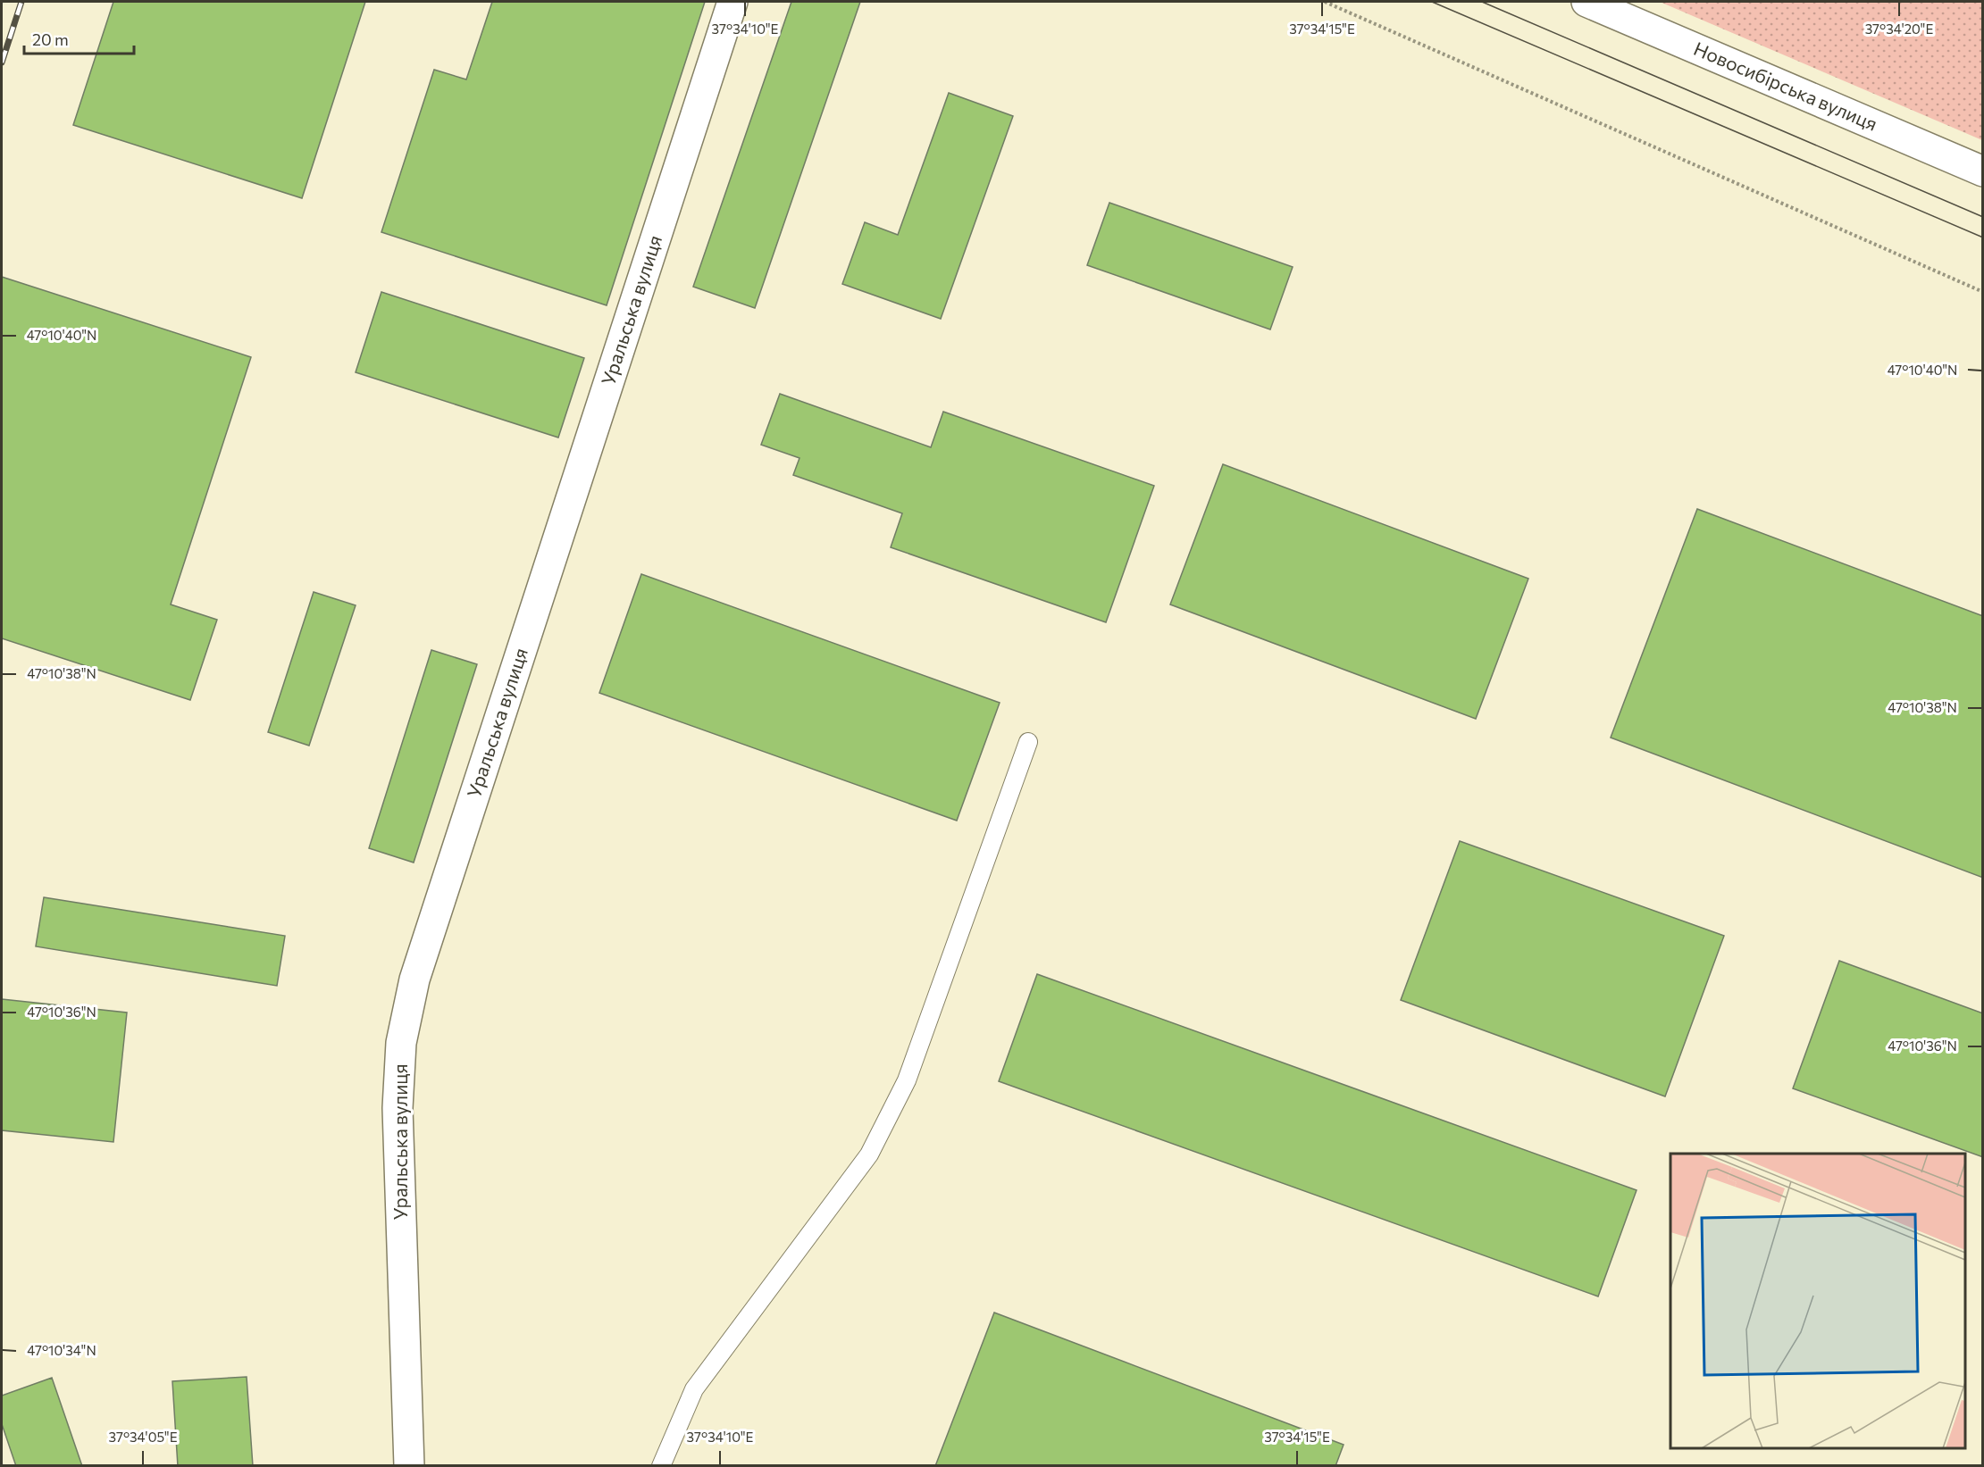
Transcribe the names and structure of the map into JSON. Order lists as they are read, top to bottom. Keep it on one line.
{"streets":{"street":["Новосибірська вулиця","Уральська вулиця"]},"scale_bar":"20 m","coordinates":["37°34'10\"E","37°34'15\"E","37°34'20\"E","47°10'40\"N","47°10'38\"N","47°10'36\"N","47°10'34\"N","37°34'05\"E"]}
